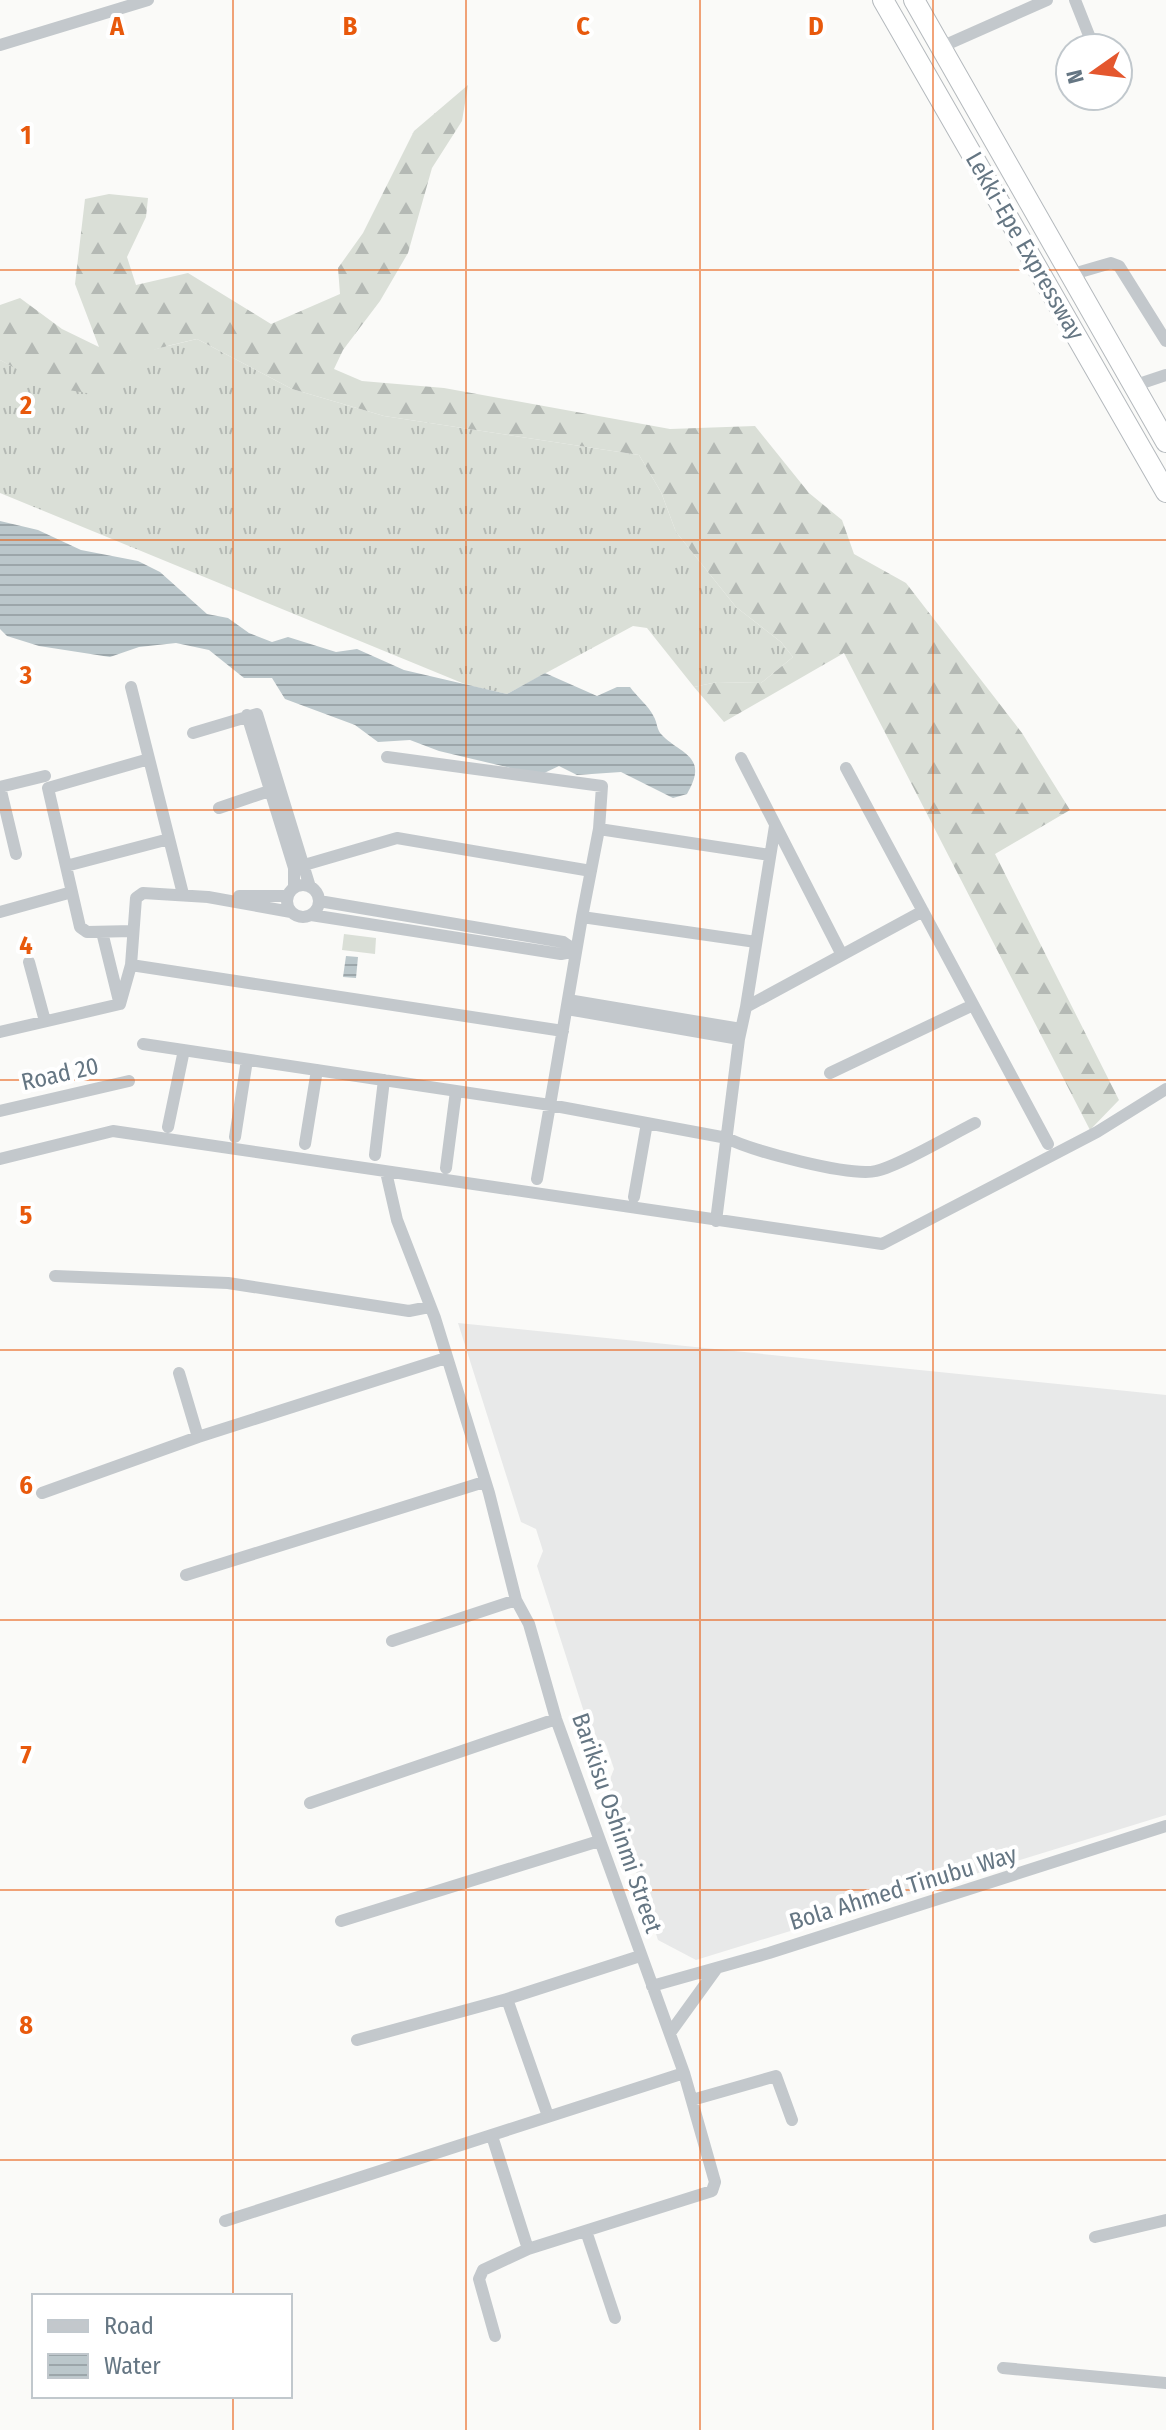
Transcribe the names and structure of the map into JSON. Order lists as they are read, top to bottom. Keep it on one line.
{"streets":{"highway":["Lekki-Epe Expressway"],"street":["Road 20","Barikisu Oshinmi Street","Bola Ahmed Tinubu Way"]},"crossings":[["Barikisu Oshinmi Street","Bola Ahmed Tinubu Way"]],"legend":["Road","Water"],"north":"left","grid":{"columns":["A","B","C","D"],"rows":["1","2","3","4","5","6","7","8"]}}
